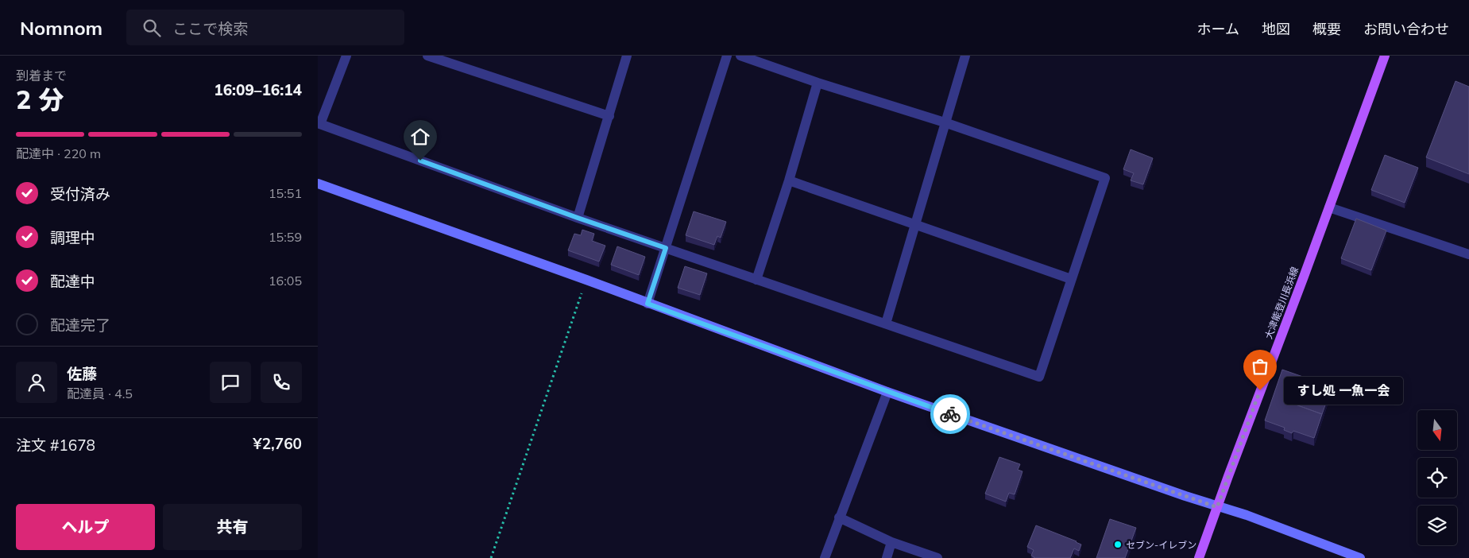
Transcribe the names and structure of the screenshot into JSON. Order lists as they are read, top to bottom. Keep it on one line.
{"streets":{"main road":["大津能登川長浜線"]},"places":["すし処 一魚一会","セブン-イレブン"],"north":"bottom","page":{"header":"Nomnom","search":"ここで検索","nav":["ホーム","地図","概要","お問い合わせ"],"heading":["2 分","到着まで","16:09–16:14"],"panel":["佐藤","配達員 · 4.5","注文 #1678","¥2,760"],"bar":"配達中 · 220 m","list":[["受付済み","15:51"],["調理中","15:59"],["配達中","16:05"],"配達完了"],"bubble":"すし処 一魚一会","buttons":["ヘルプ","共有"]}}
